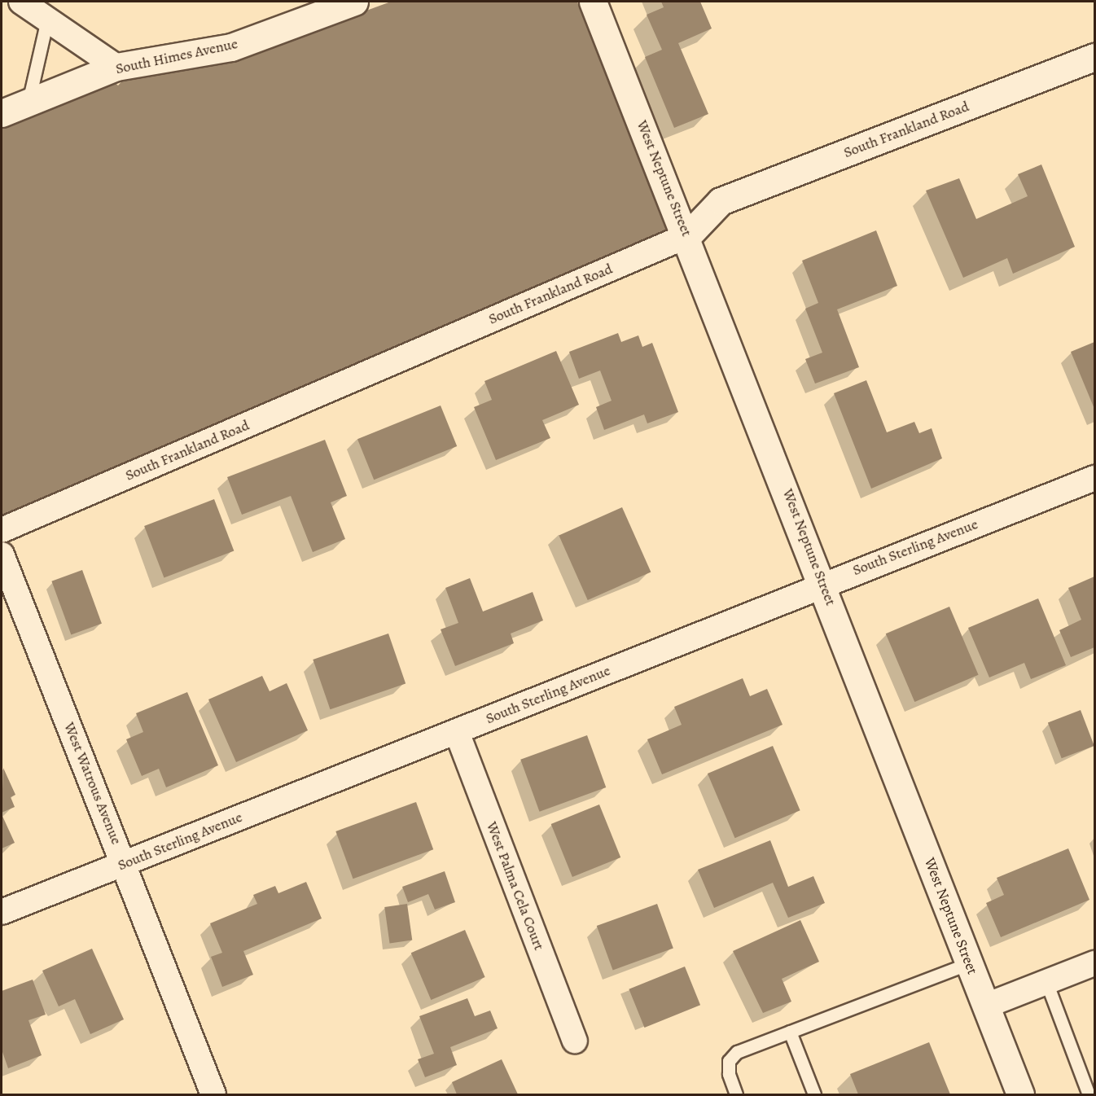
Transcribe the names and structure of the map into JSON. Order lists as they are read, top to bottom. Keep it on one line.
{"streets":{"street":["South Himes Avenue","South Frankland Road","West Neptune Street","South Sterling Avenue","West Watrous Avenue","West Palma Cela Court"]},"crossings":[["South Frankland Road","West Neptune Street"],["West Neptune Street","South Sterling Avenue"],["South Sterling Avenue","West Watrous Avenue"],["South Sterling Avenue","West Palma Cela Court"]]}
